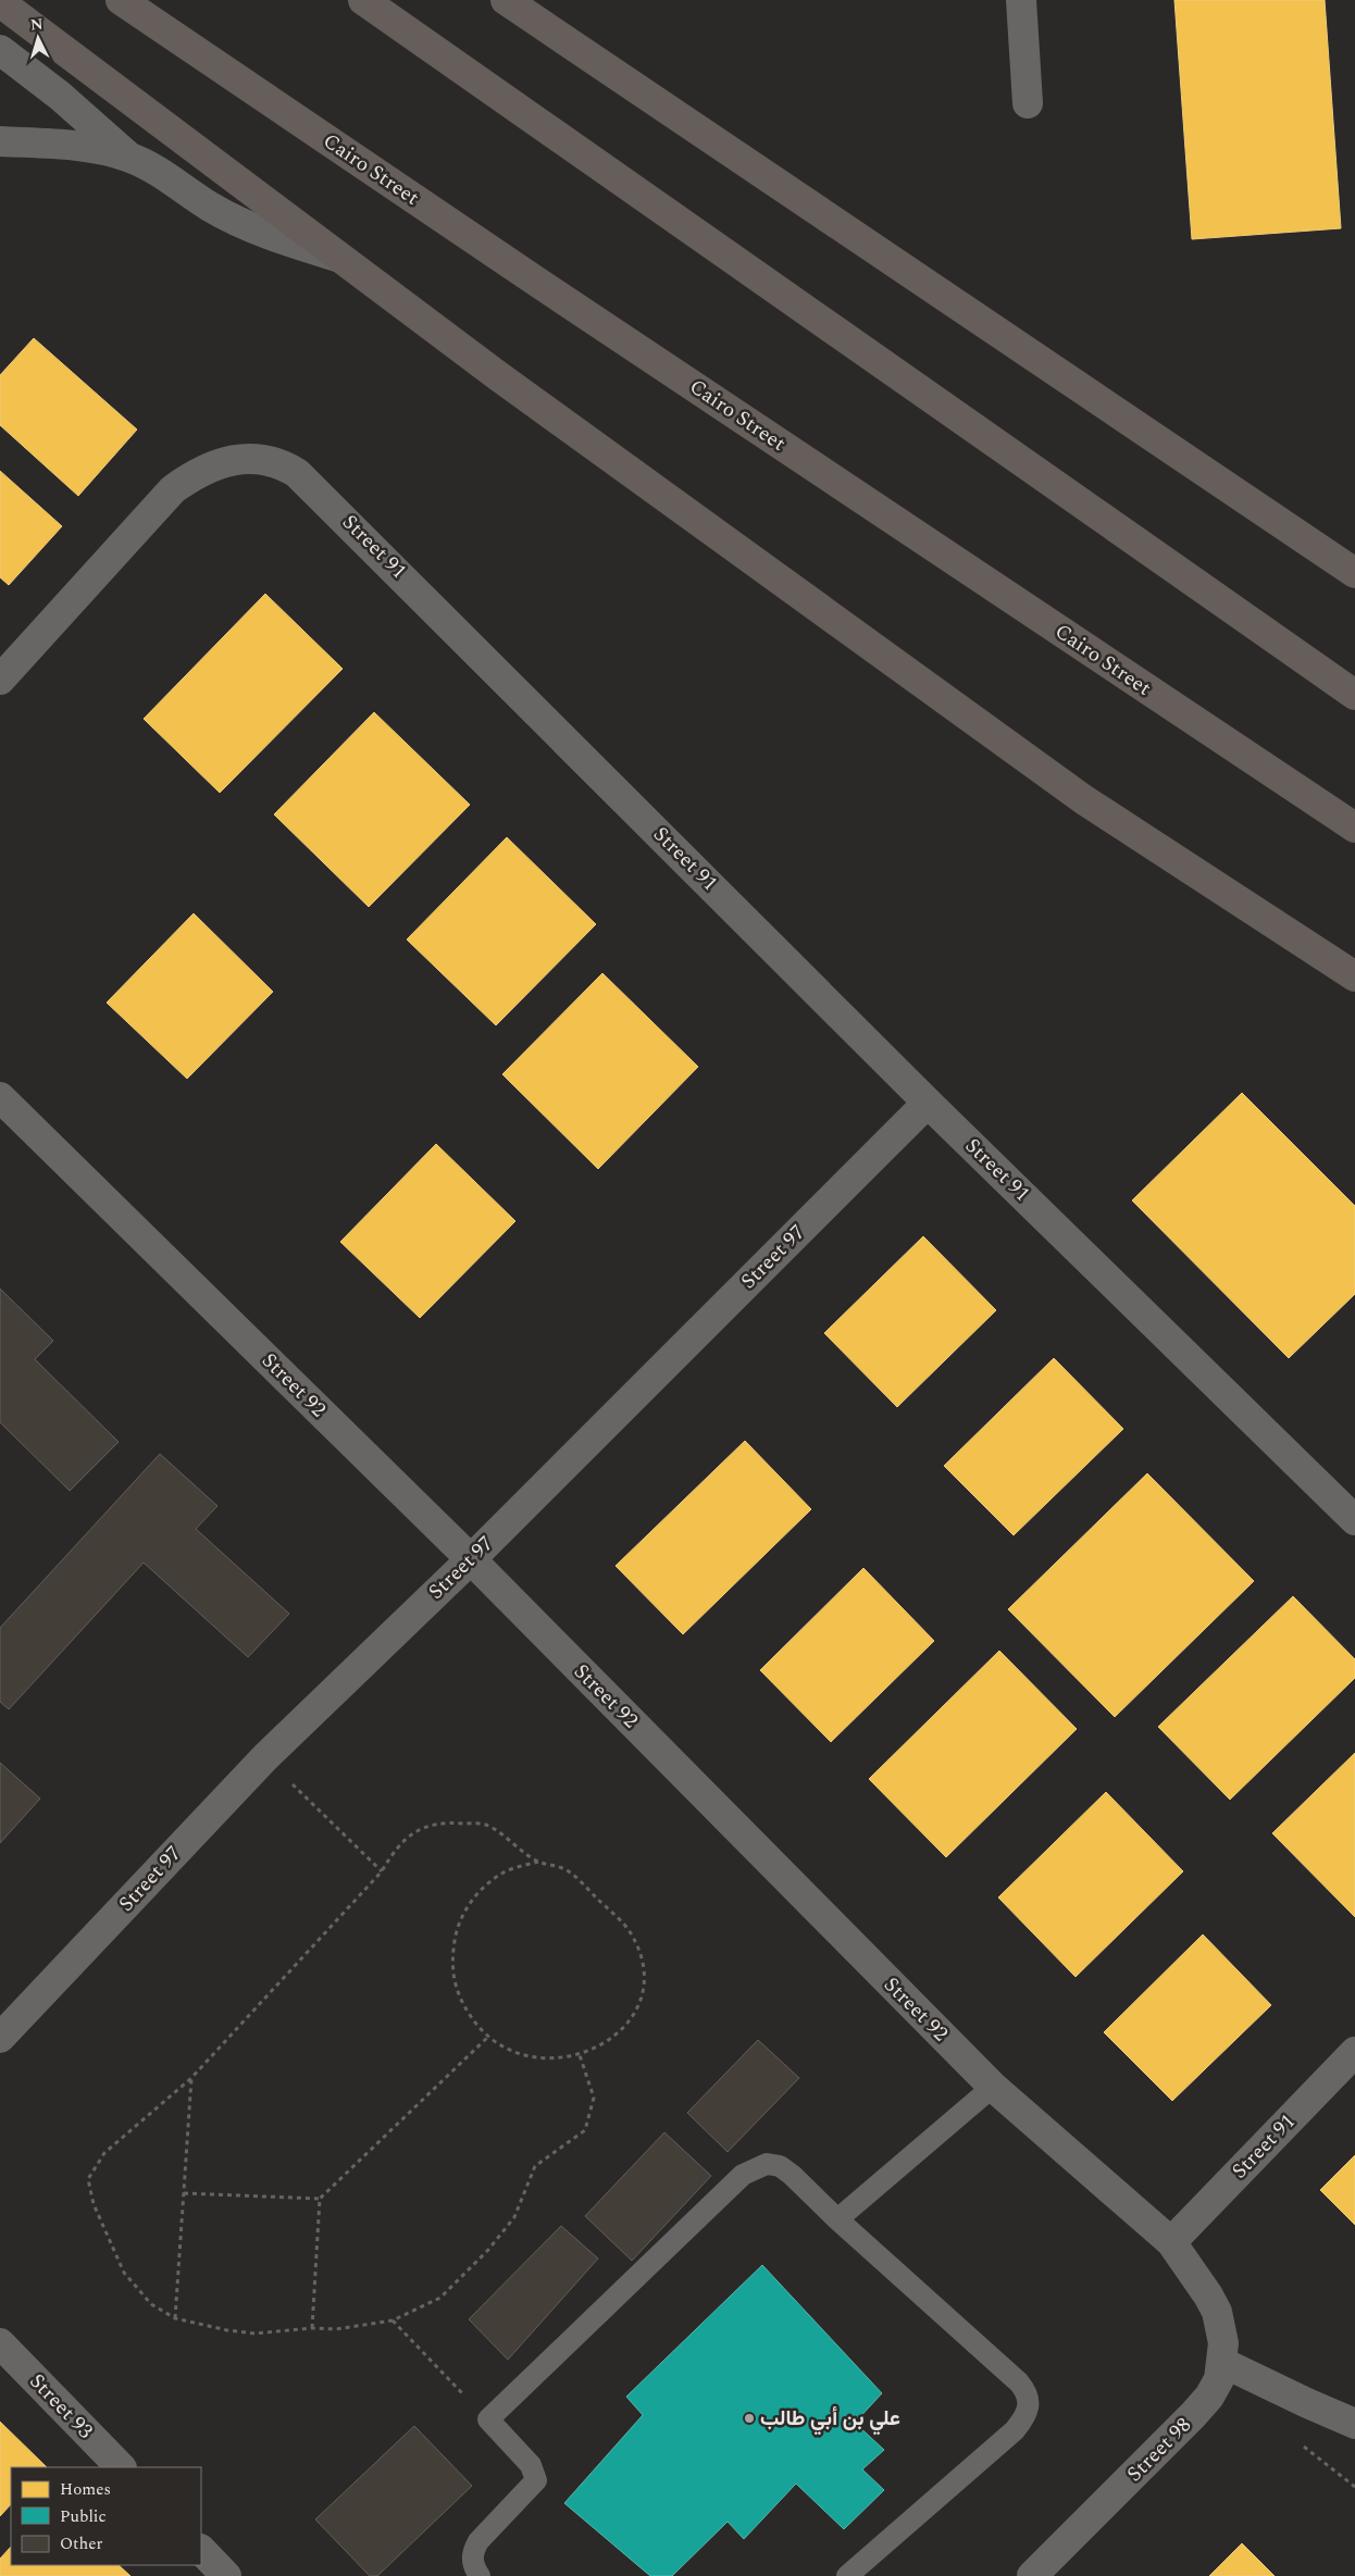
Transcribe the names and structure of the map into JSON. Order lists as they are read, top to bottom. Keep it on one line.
{"streets":{"main road":["Cairo Street"],"street":["Street 91","Street 97","Street 92","Street 93","Street 98"]},"crossings":[["Street 91","Street 97"],["Street 91","Street 92"],["Street 97","Street 92"],["Street 92","Street 98"]],"places":["علي بن أبي طالب"],"legend":["Homes","Public","Other"],"north":"top"}
